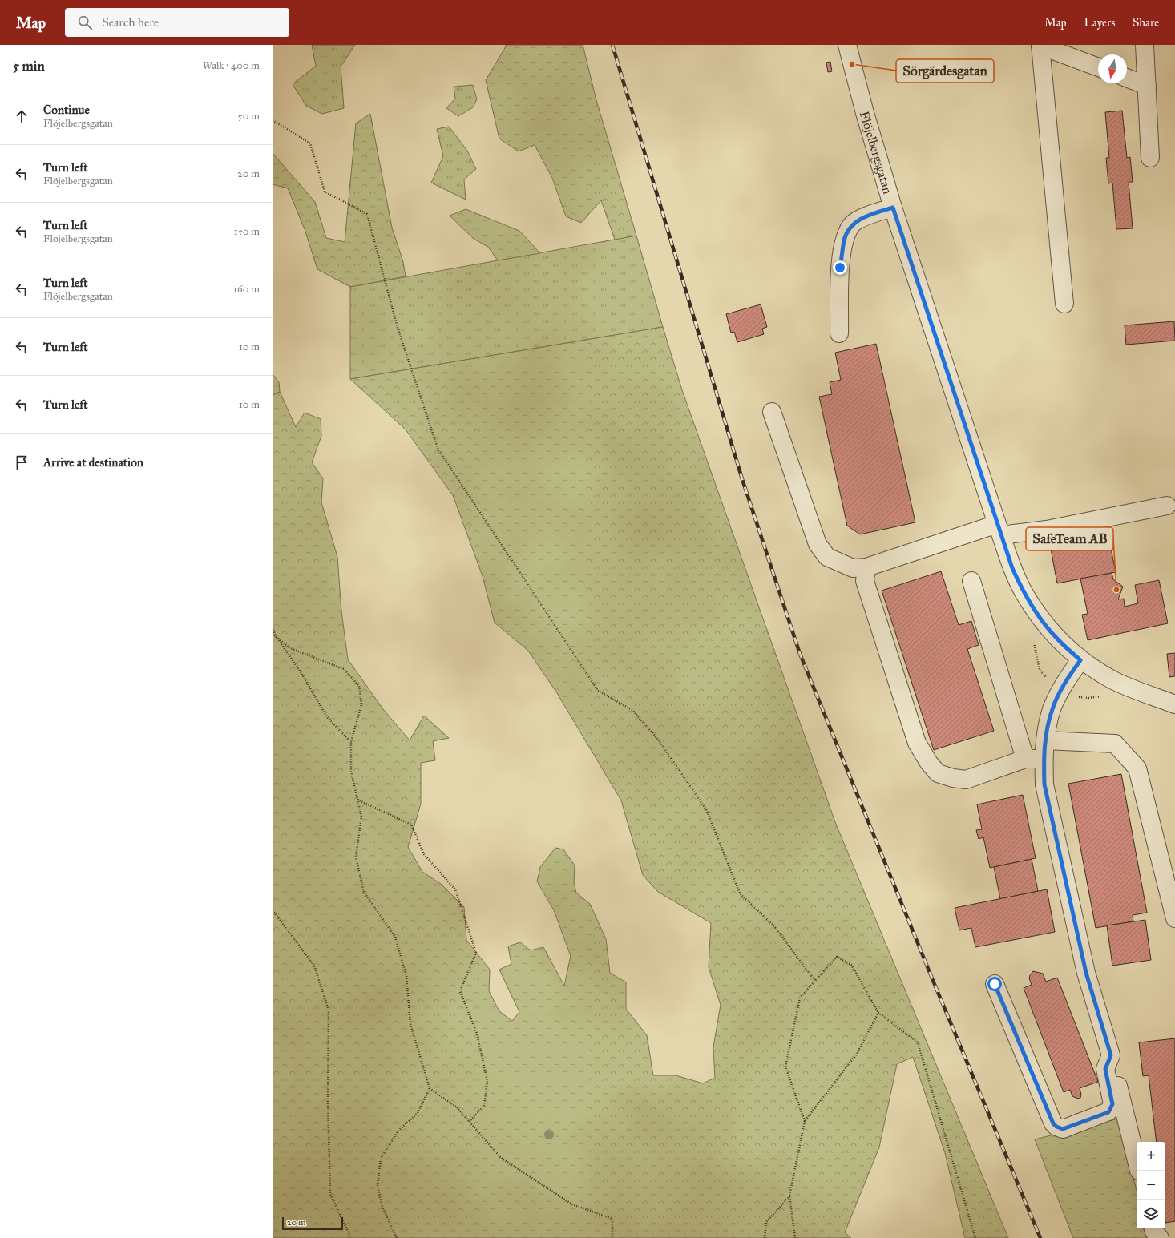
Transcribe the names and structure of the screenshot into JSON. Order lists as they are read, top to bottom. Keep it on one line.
{"streets":{"street":["Flöjelbergsgatan"]},"places":["Sörgärdesgatan","SafeTeam AB"],"scale_bar":"20 m","north":"bottom","page":{"header":"Map","search":"Search here","nav":["Map","Layers","Share"],"heading":["5 min","Walk · 400 m"],"list":[["Continue","Flöjelbergsgatan","50 m"],["Turn left","Flöjelbergsgatan","20 m"],["Turn left","Flöjelbergsgatan","150 m"],["Turn left","Flöjelbergsgatan","160 m"],["Turn left","10 m"],["Turn left","10 m"],"Arrive at destination"],"map_buttons":["+","−"],"scale":"20 m"}}
